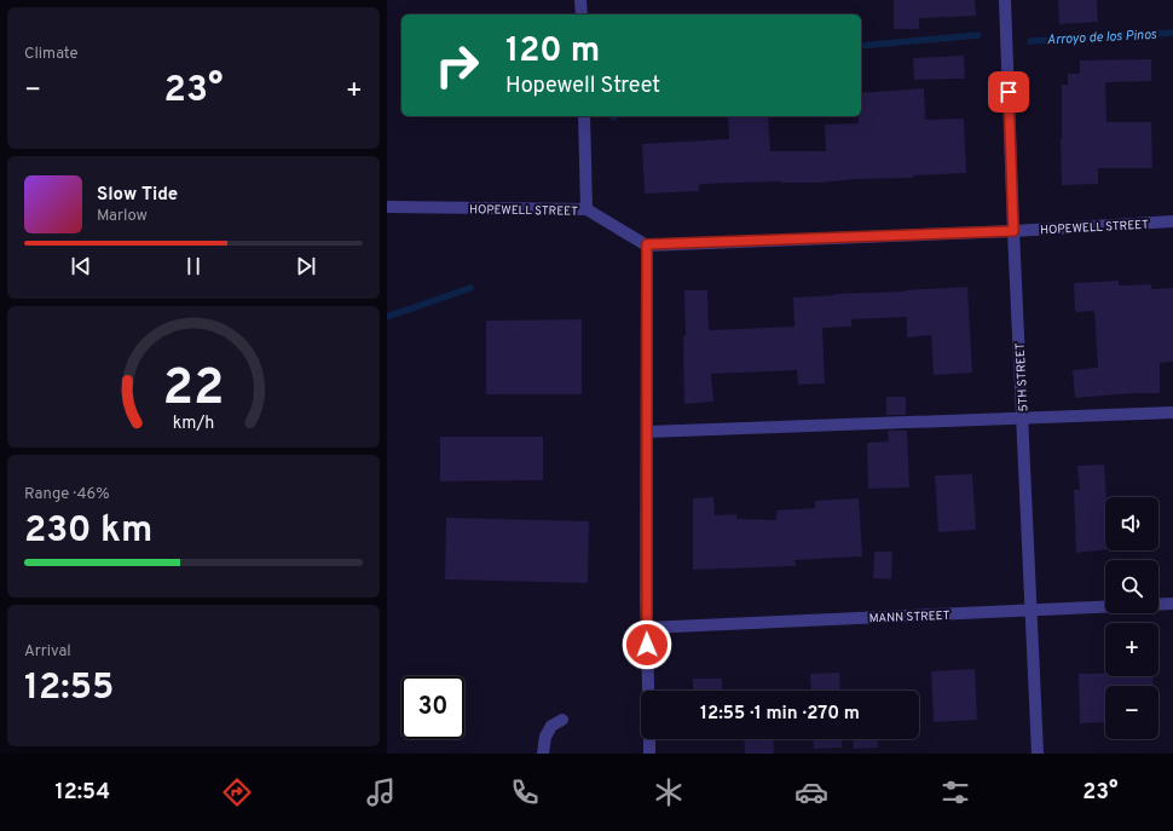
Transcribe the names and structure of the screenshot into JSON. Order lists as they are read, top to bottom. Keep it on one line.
{"streets":{"street":["HOPEWELL STREET","5TH STREET","MANN STREET"]},"crossings":[["HOPEWELL STREET","5TH STREET"],["5TH STREET","MANN STREET"]],"water":["Arroyo de los Pinos"],"page":{"tile":["Climate",["Range · 46%","230 km"],["Arrival","12:55"]],"turn":["120 m","Hopewell Street"],"heat":["−","23°","+"],"song":["Slow Tide","Marlow"],"map_buttons":["+","−"],"limit":"30","trip":"12:55 · 1 min · 270 m","tabs":["12:54","23°"],"gauge":["22","km/h"]}}
